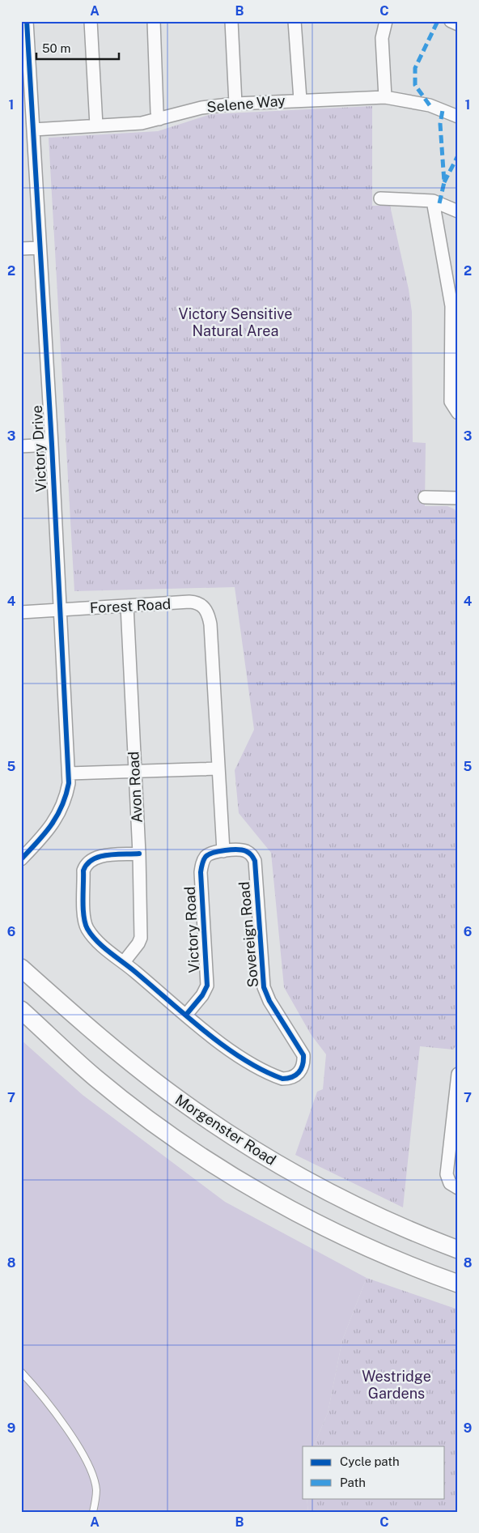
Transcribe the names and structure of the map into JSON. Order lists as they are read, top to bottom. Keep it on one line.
{"streets":{"main road":["Morgenster Road"],"street":["Selene Way","Victory Drive","Forest Road","Avon Road","Victory Road","Sovereign Road"]},"crossings":[["Selene Way","Victory Drive"],["Victory Drive","Forest Road"],["Forest Road","Avon Road"],["Victory Road","Sovereign Road"]],"parks":["Victory Sensitive Natural Area","Westridge Gardens"],"legend":["Cycle path","Path"],"scale_bar":"50 m","grid":{"columns":["A","B","C"],"rows":["1","2","3","4","5","6","7","8","9"]}}
